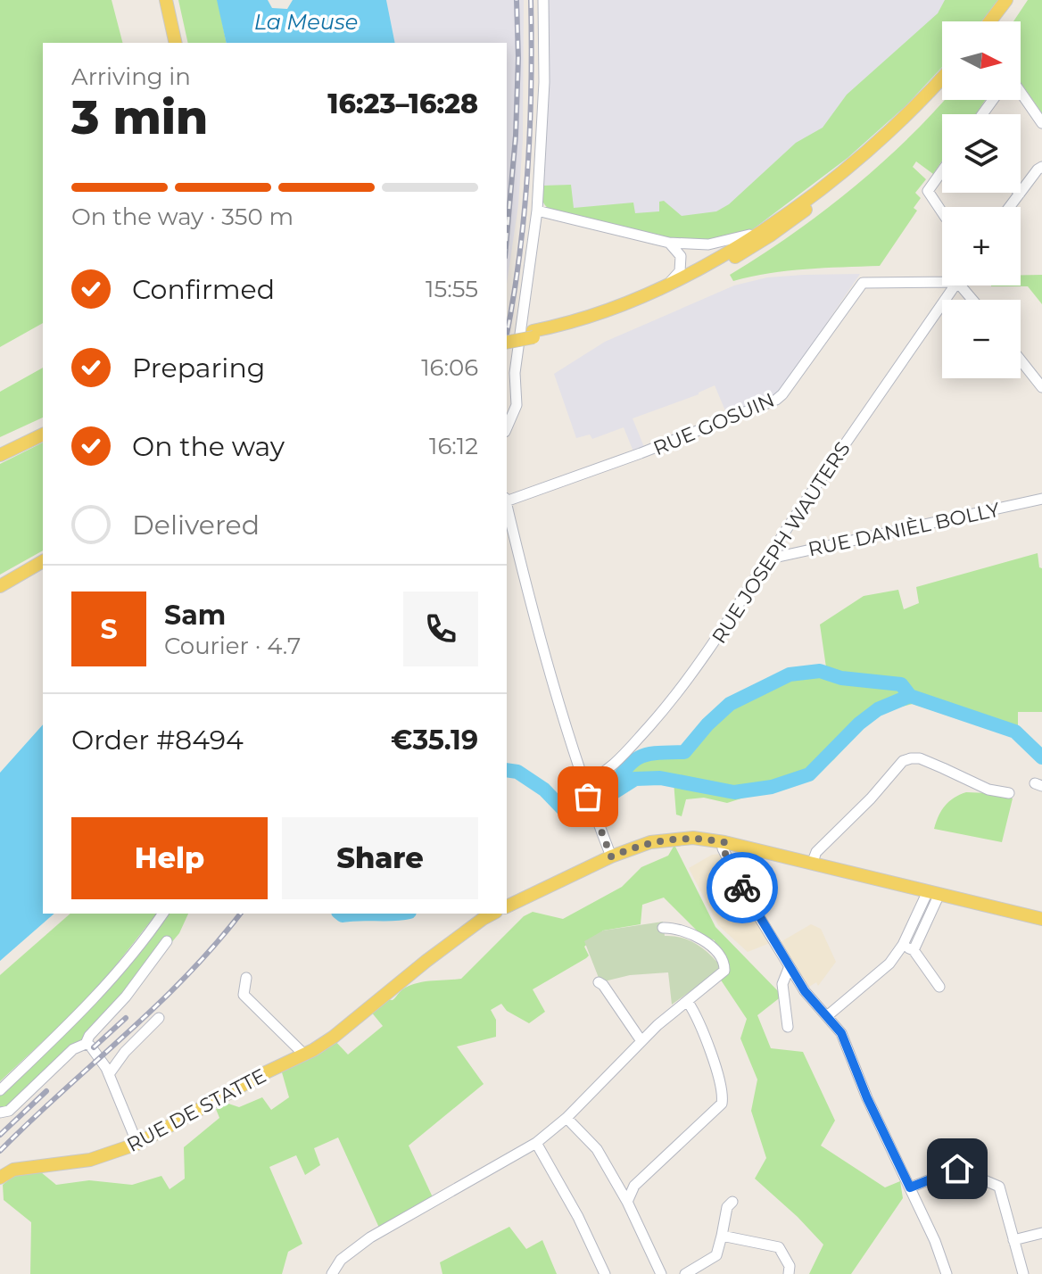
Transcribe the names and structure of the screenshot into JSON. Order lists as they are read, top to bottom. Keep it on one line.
{"streets":{"main road":["RUE DE STATTE"],"street":["RUE GOSUIN","RUE DANIÈL BOLLY","RUE JOSEPH WAUTERS"]},"crossings":[["RUE DANIÈL BOLLY","RUE JOSEPH WAUTERS"]],"water":["La Meuse"],"north":"right","page":{"map_buttons":["+","−"],"heading":["3 min","Arriving in","16:23–16:28"],"panel":["Sam","Courier · 4.7","Order #8494","€35.19"],"bar":"On the way · 350 m","list":[["Confirmed","15:55"],["Preparing","16:06"],["On the way","16:12"],"Delivered"],"round":"S","buttons":["Help","Share"]}}
